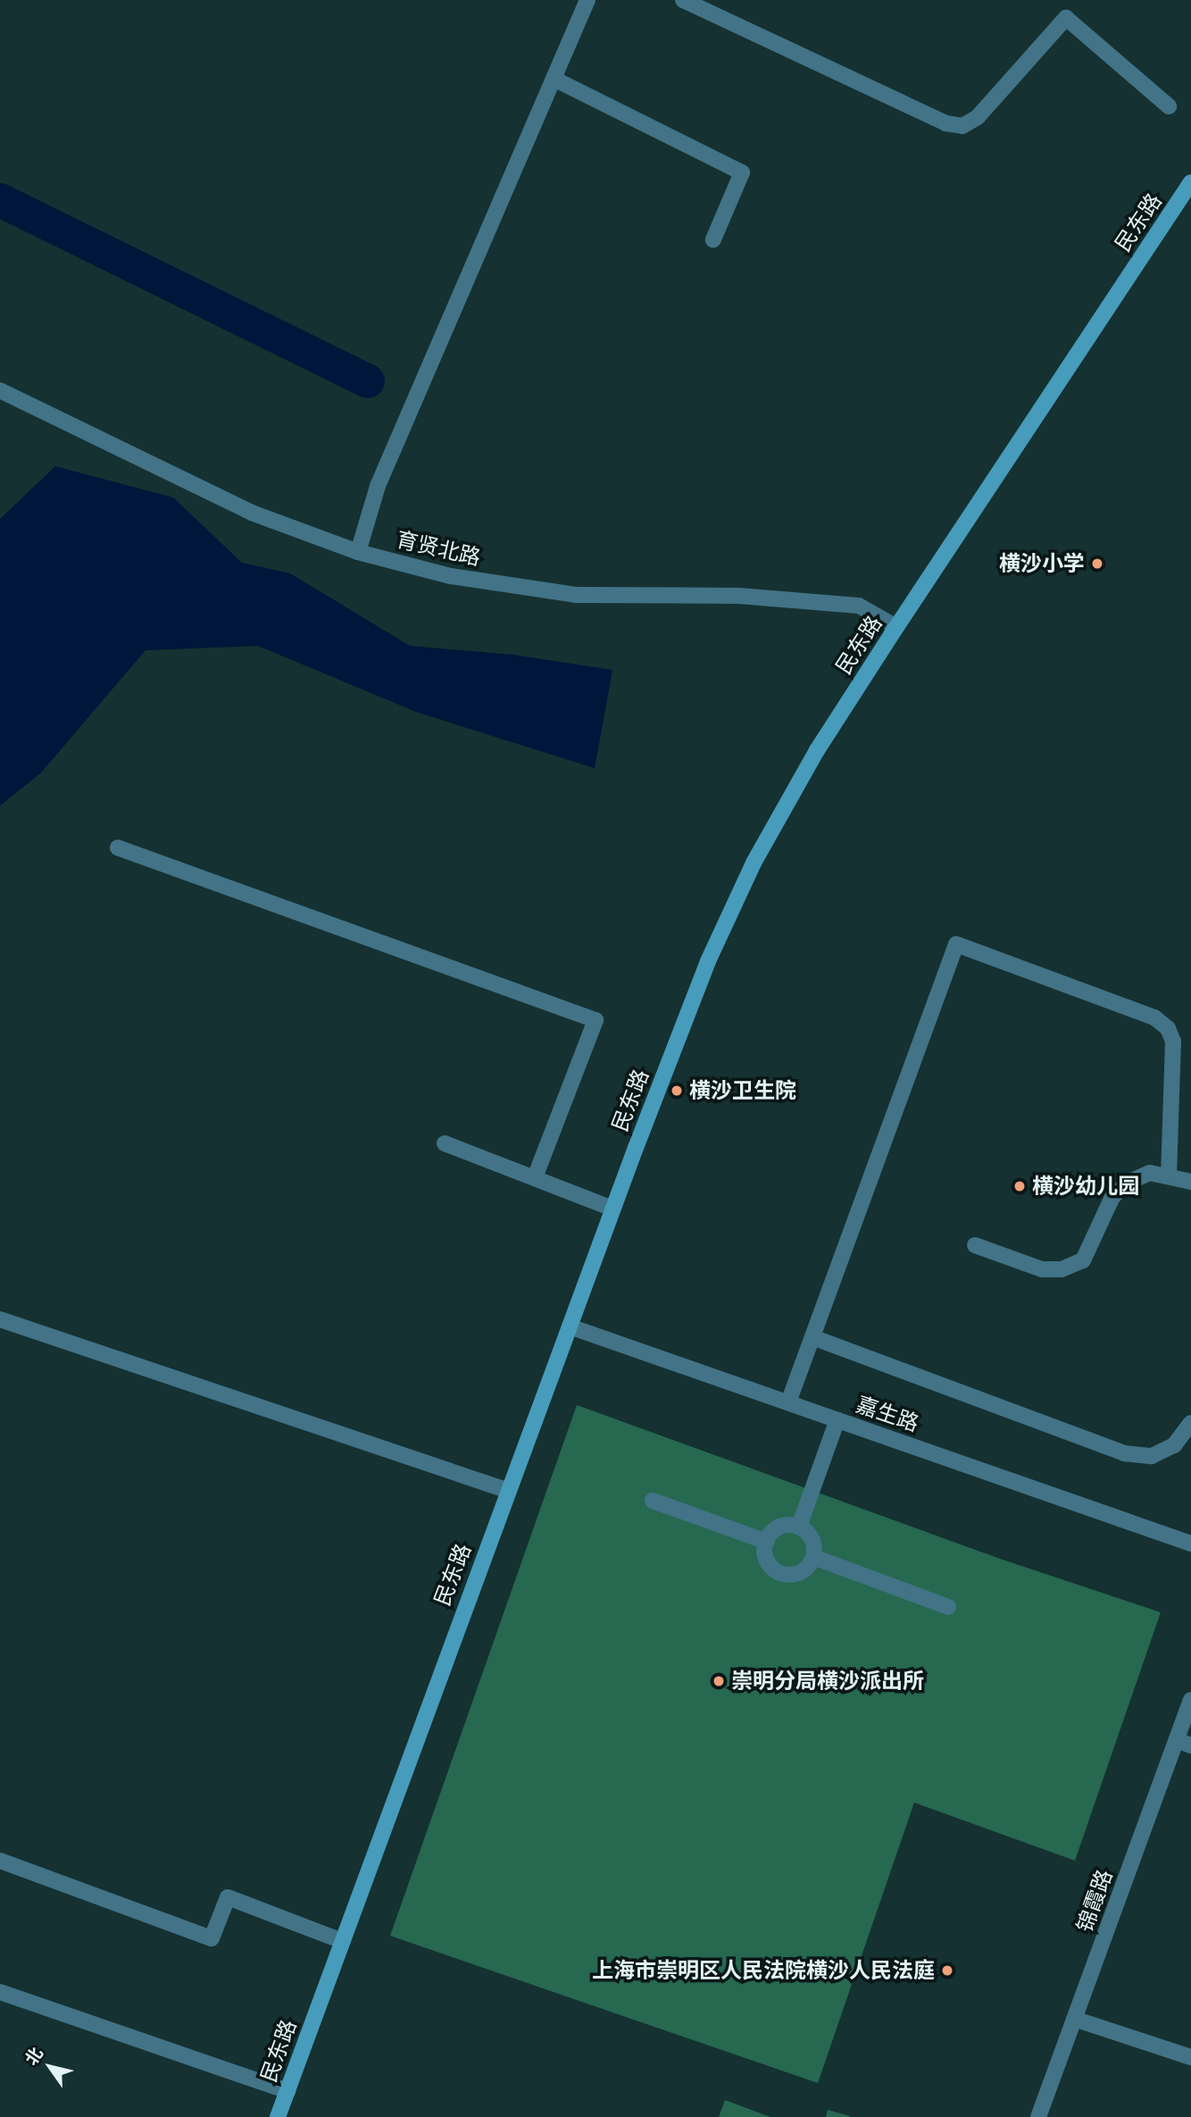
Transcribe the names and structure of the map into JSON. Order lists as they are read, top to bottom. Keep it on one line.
{"streets":{"street":["民东路","育贤北路","嘉生路","锦霞路"]},"crossings":[["民东路","育贤北路"],["民东路","嘉生路"]],"places":["横沙小学","横沙卫生院","横沙幼儿园","崇明分局横沙派出所","上海市崇明区人民法院横沙人民法庭"],"north":"top left"}
